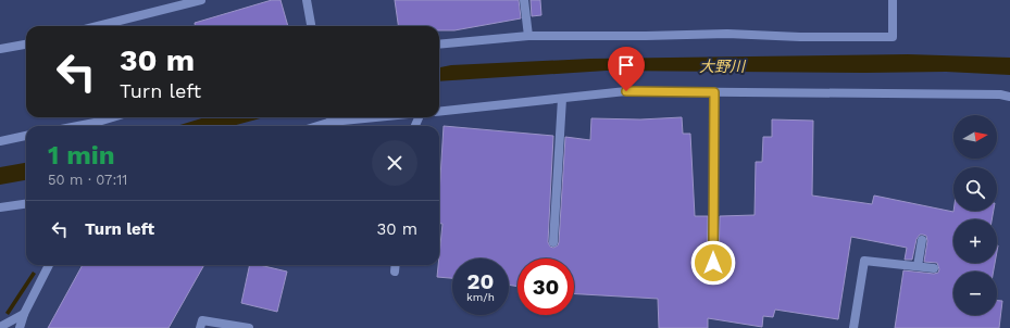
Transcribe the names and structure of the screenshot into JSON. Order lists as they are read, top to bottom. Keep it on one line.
{"water":["大野川"],"north":"right","page":{"turn":["30 m","Turn left"],"map_buttons":["+","−"],"heading":["1 min","50 m · 07:11"],"list":[{"name":"Turn left","value":"30 m"}],"speed":"20 km/h","limit":"30"}}
